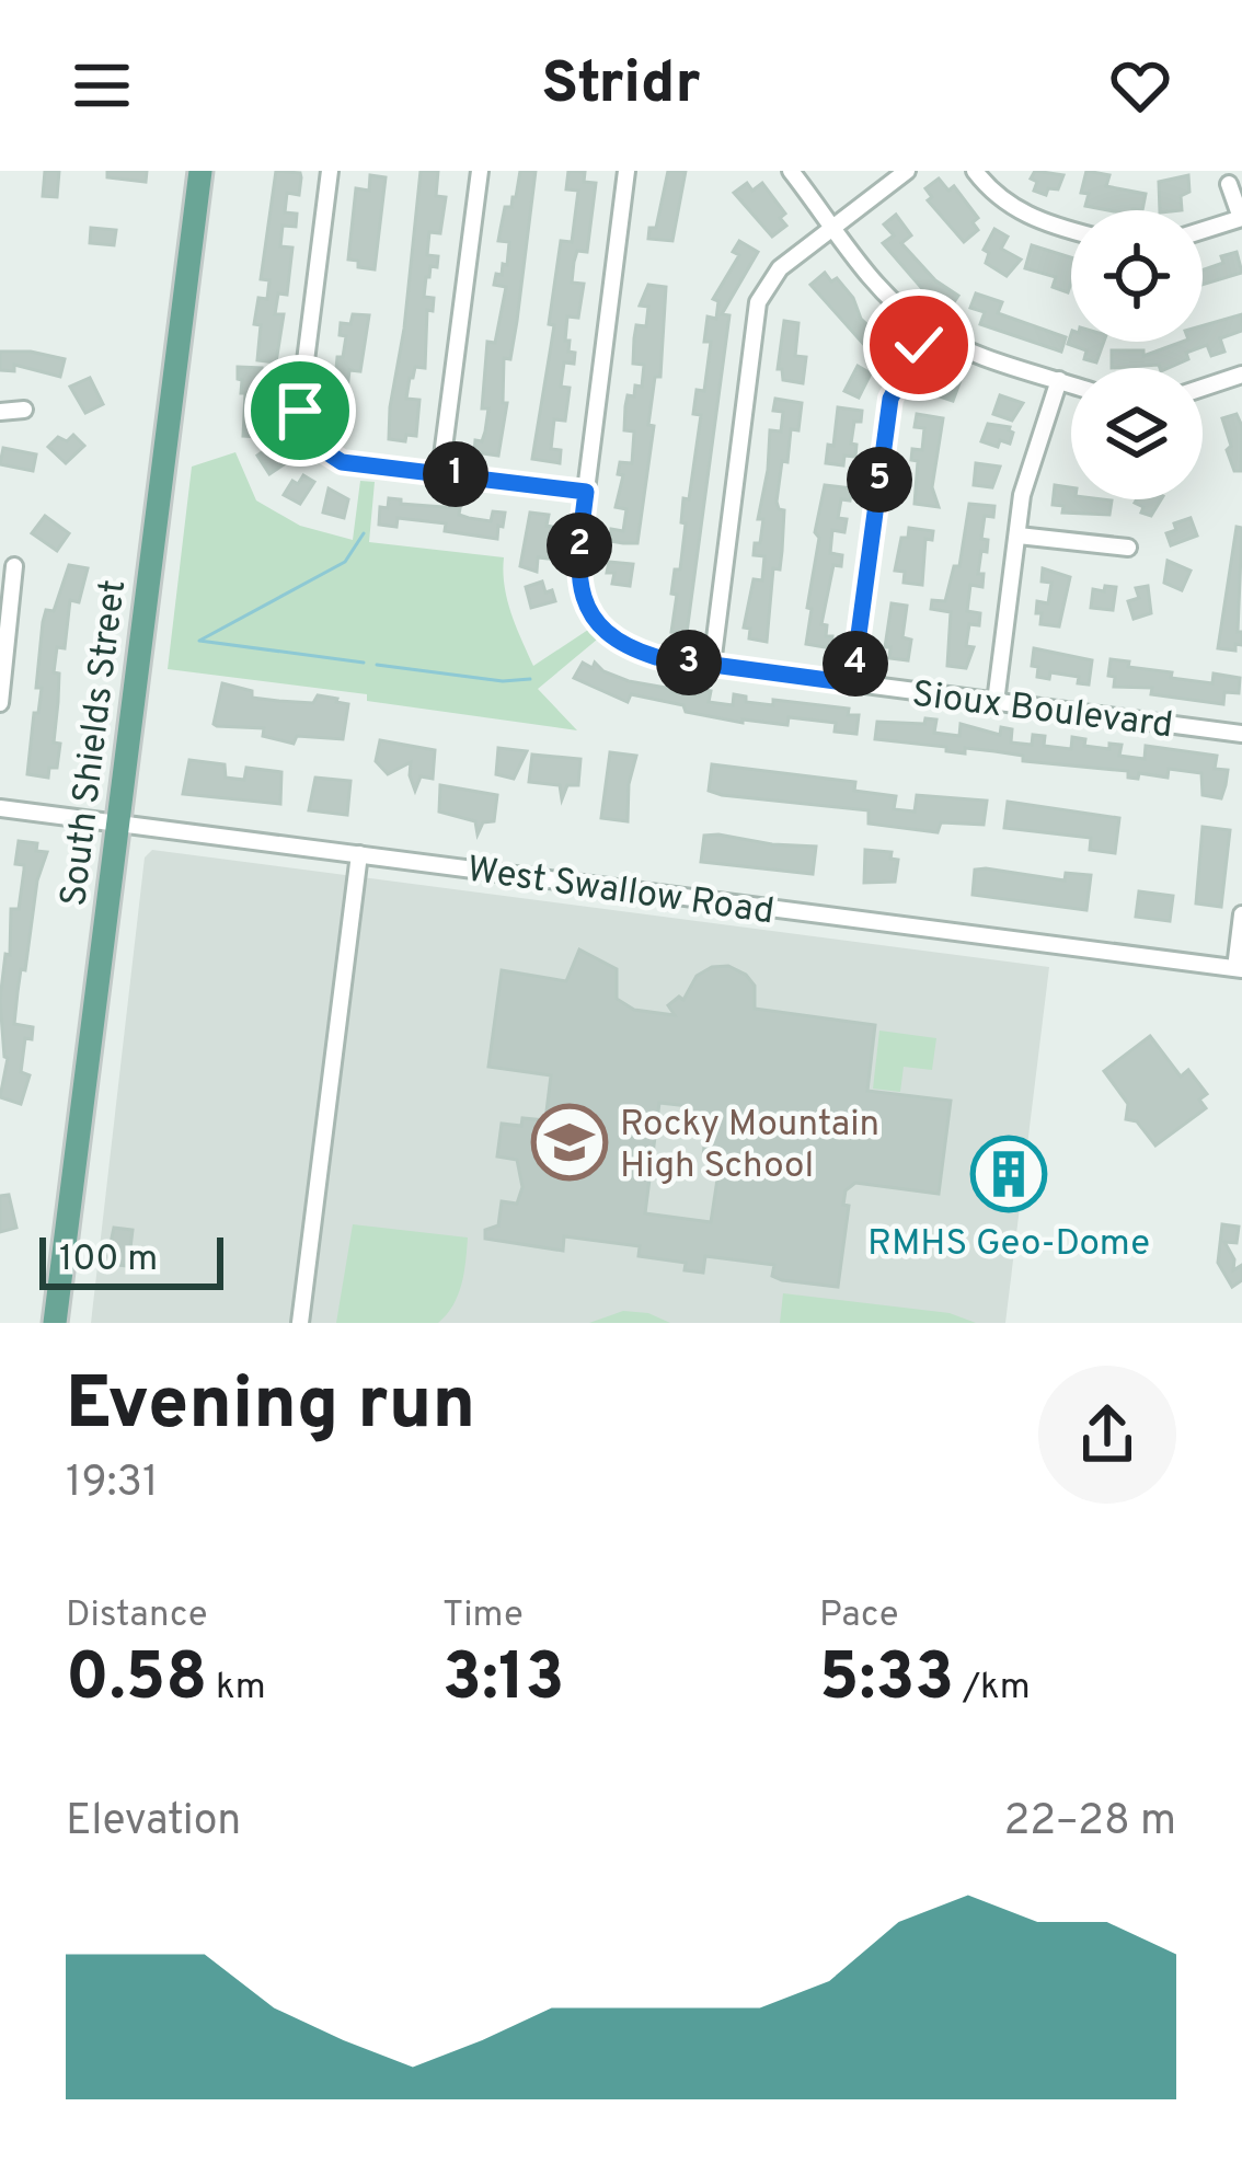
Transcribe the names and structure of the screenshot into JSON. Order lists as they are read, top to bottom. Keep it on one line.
{"streets":{"main road":["South Shields Street"],"street":["Sioux Boulevard","West Swallow Road"]},"crossings":[["South Shields Street","West Swallow Road"]],"places":{"school or university":["Rocky Mountain High School"],"building":["RMHS Geo-Dome"]},"scale_bar":"100 m","page":{"header":"Stridr","pins":["1","5","2","3","4"],"scale":"100 m","heading":["Evening run","19:31"],"stats":[["Distance","0.58 km"],["Time","3:13"],["Pace","5:33 /km"]],"chart":["Elevation","22–28 m"]}}
